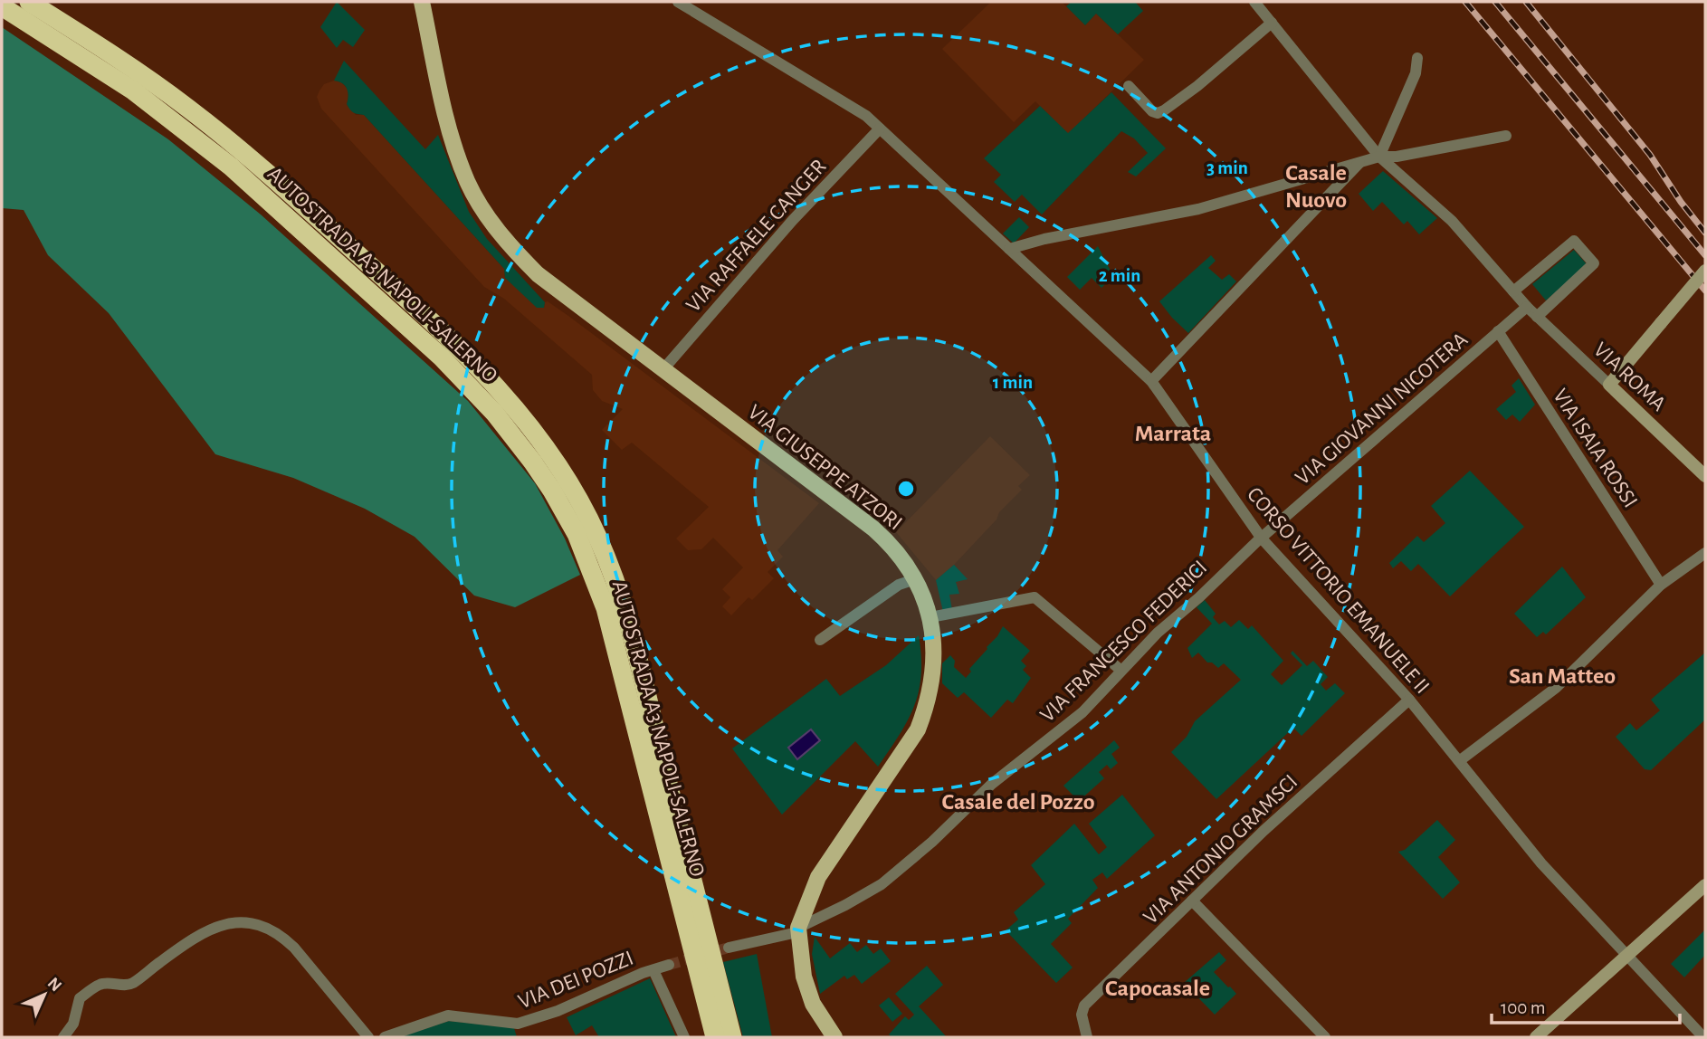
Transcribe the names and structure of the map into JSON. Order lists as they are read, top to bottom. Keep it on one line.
{"streets":{"highway":["AUTOSTRADA A3 NAPOLI-SALERNO"],"main road":["VIA GIUSEPPE ATZORI"],"street":["VIA RAFFAELE CANGER","VIA ROMA","VIA GIOVANNI NICOTERA","VIA ISAIA ROSSI","CORSO VITTORIO EMANUELE II","VIA FRANCESCO FEDERICI","VIA ANTONIO GRAMSCI","VIA DEI POZZI"]},"crossings":[["VIA RAFFAELE CANGER","VIA GIUSEPPE ATZORI"],["VIA RAFFAELE CANGER","CORSO VITTORIO EMANUELE II"],["VIA ROMA","VIA GIOVANNI NICOTERA"],["VIA GIOVANNI NICOTERA","VIA ISAIA ROSSI"],["VIA GIOVANNI NICOTERA","CORSO VITTORIO EMANUELE II"],["VIA GIOVANNI NICOTERA","VIA FRANCESCO FEDERICI"],["VIA GIUSEPPE ATZORI","VIA FRANCESCO FEDERICI"],["CORSO VITTORIO EMANUELE II","VIA FRANCESCO FEDERICI"],["CORSO VITTORIO EMANUELE II","VIA ANTONIO GRAMSCI"]],"districts":["Casale Nuovo","Marrata","San Matteo","Casale del Pozzo","Capocasale"],"scale_bar":"100 m","north":"top right","rings":["3 min","2 min","1 min"]}
